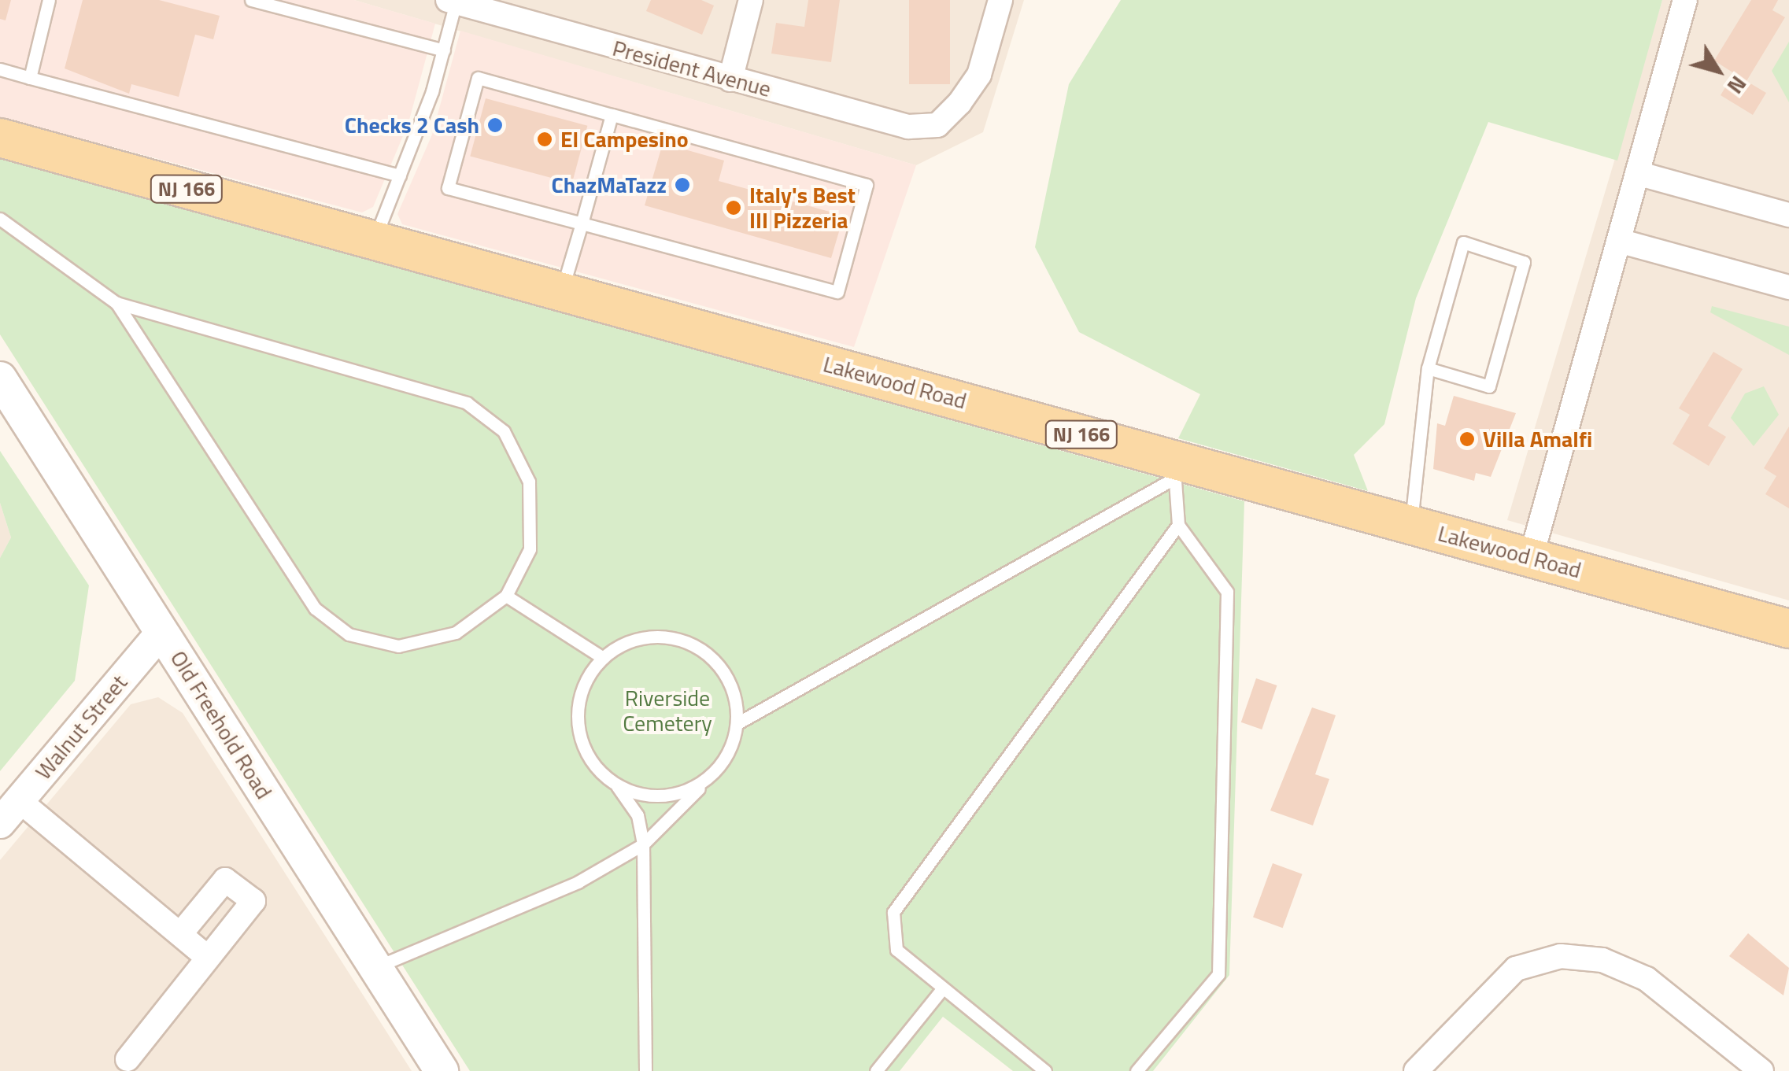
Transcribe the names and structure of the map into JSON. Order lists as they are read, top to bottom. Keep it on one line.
{"streets":{"main road":["NJ 166","Lakewood Road","Old Freehold Road"],"street":["President Avenue","Walnut Street"]},"crossings":[["Old Freehold Road","Walnut Street"]],"parks":["Riverside Cemetery"],"places":["Checks 2 Cash","El Campesino","ChazMaTazz","Italy's Best III Pizzeria","Villa Amalfi"],"north":"bottom right"}
